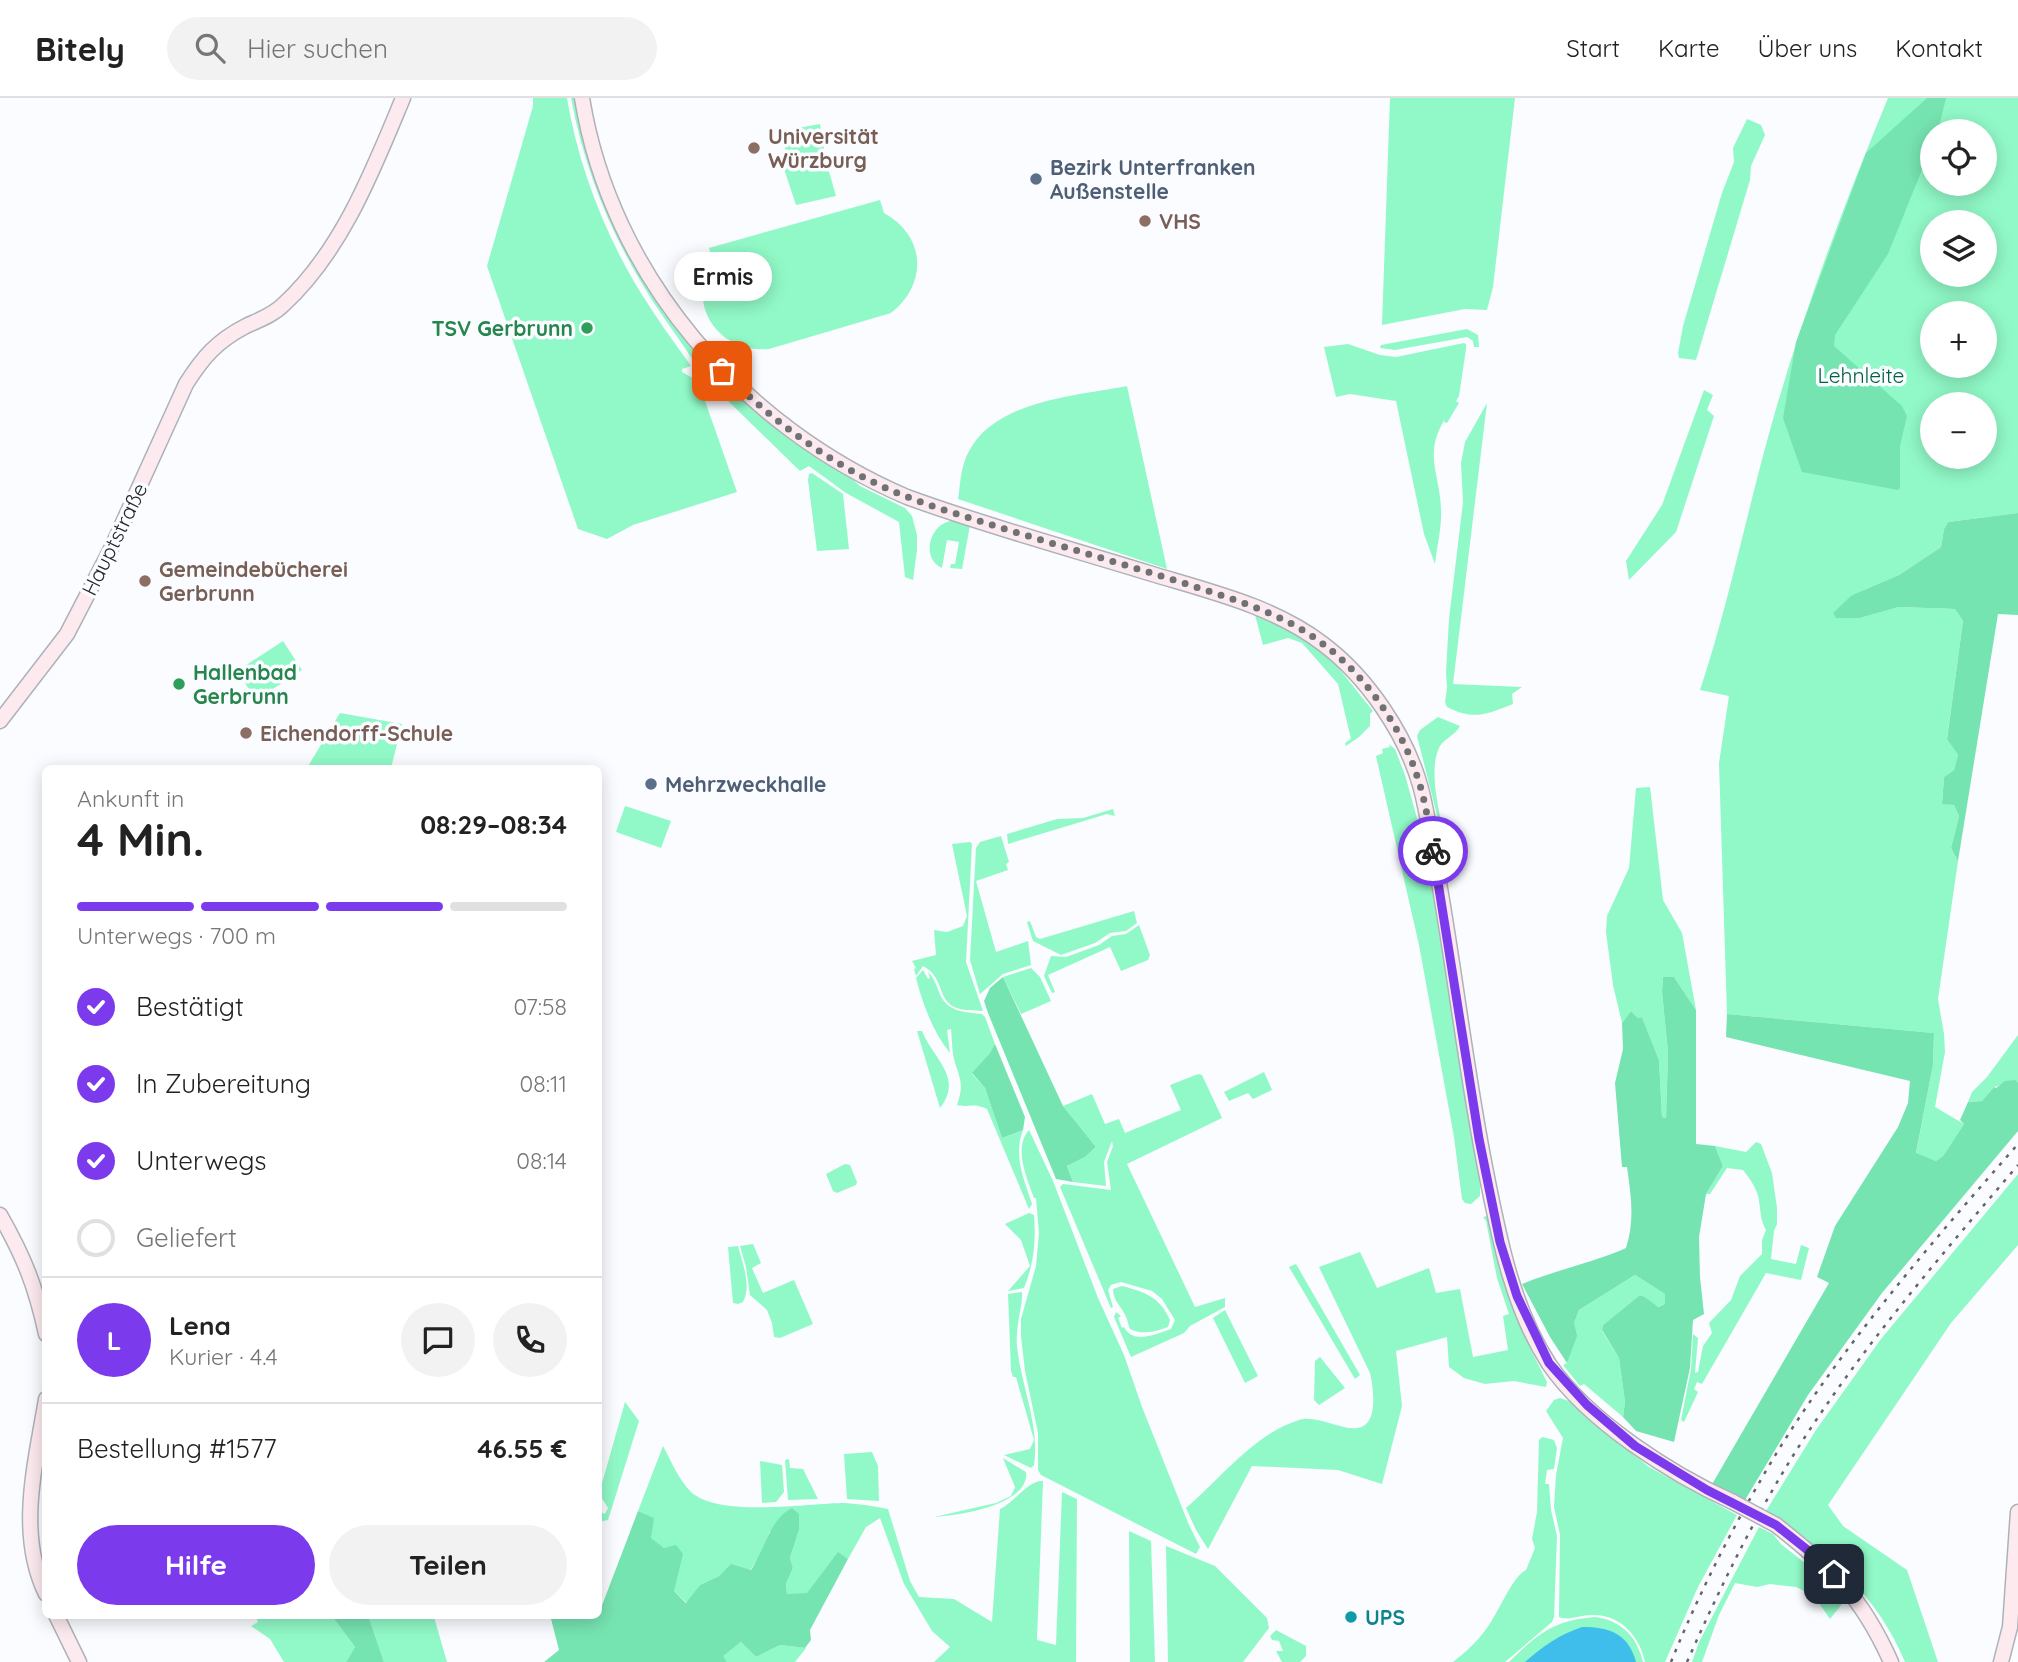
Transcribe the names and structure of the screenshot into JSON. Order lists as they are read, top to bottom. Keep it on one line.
{"streets":{"street":["Hauptstraße"]},"parks":["Lehnleite"],"places":["Universität Würzburg","Bezirk Unterfranken Außenstelle","VHS","TSV Gerbrunn","Ermis","Gemeindebücherei Gerbrunn","Hallenbad Gerbrunn","Eichendorff-Schule","Mehrzweckhalle","UPS"],"page":{"header":"Bitely","search":"Hier suchen","nav":["Start","Karte","Über uns","Kontakt"],"map_buttons":["+","−"],"bubble":"Ermis","heading":["4 Min.","Ankunft in","08:29–08:34"],"panel":["Lena","Kurier · 4.4","Bestellung #1577","46.55 €"],"bar":"Unterwegs · 700 m","list":[["Bestätigt","07:58"],["In Zubereitung","08:11"],["Unterwegs","08:14"],"Geliefert"],"round":"L","buttons":["Hilfe","Teilen"]}}
